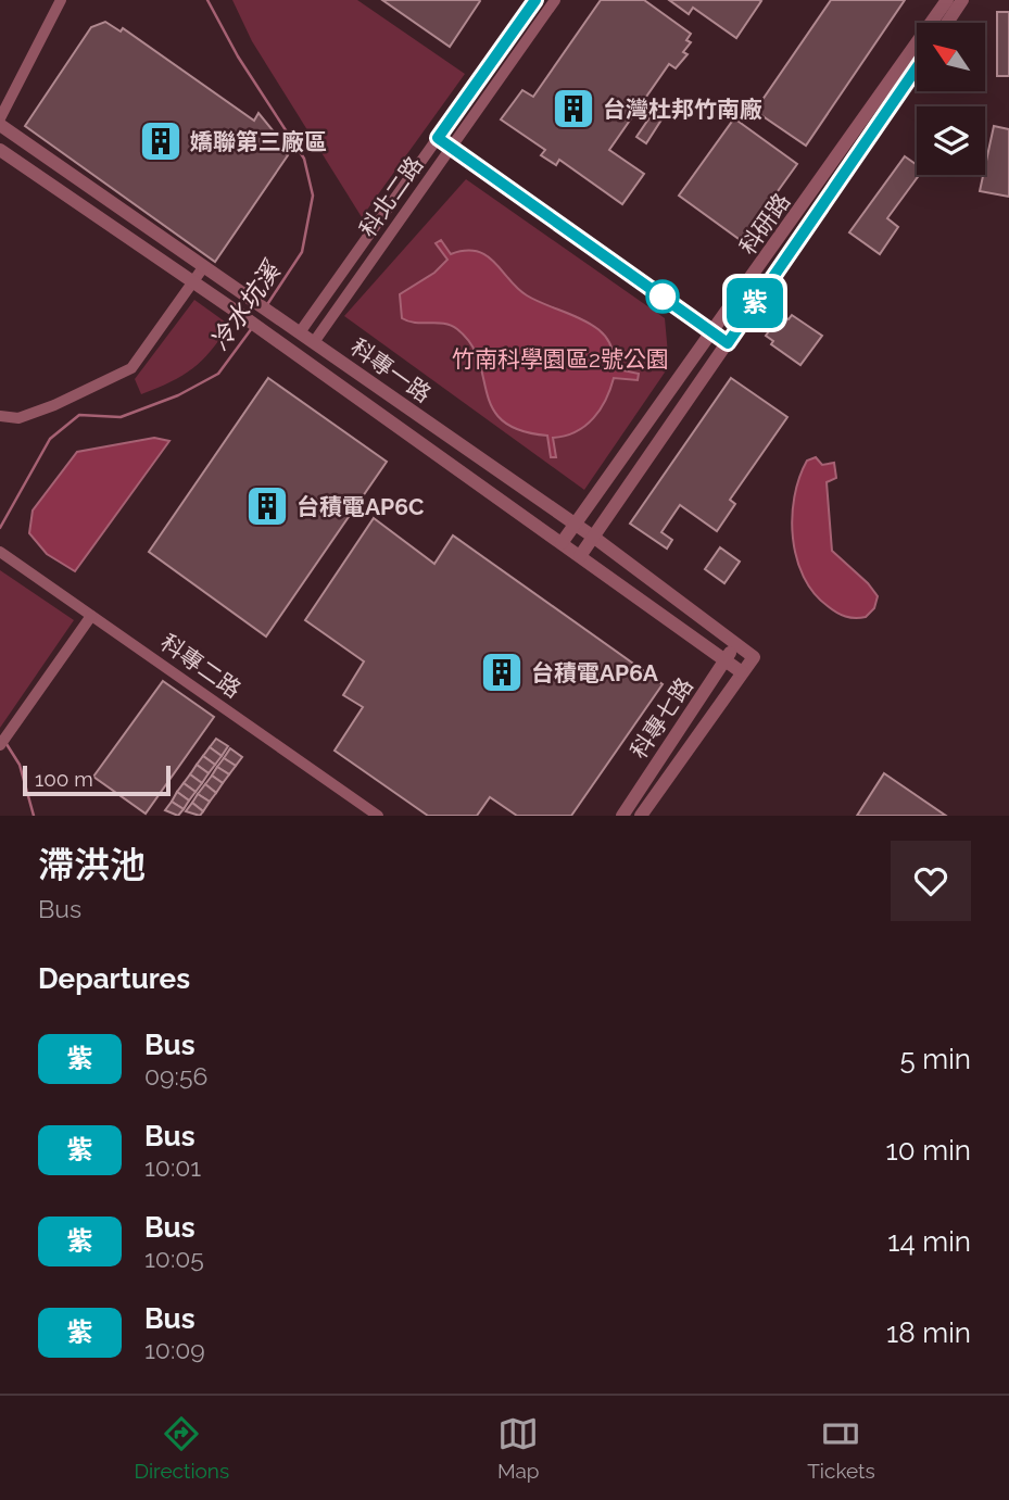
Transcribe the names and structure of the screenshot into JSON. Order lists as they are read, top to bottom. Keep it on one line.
{"streets":{"street":["科北二路","科研路","科專一路","科專二路","科專七路"]},"crossings":[["科北二路","科專一路"],["科研路","科專一路"],["科專一路","科專七路"]],"water":["冷水坑溪"],"parks":["竹南科學園區2號公園"],"places":{"building":["台灣杜邦竹南廠","嬌聯第三廠區","台積電AP6C","台積電AP6A"]},"lines":["bus line 紫"],"scale_bar":"100 m","north":"top left","page":{"on_map":"紫","scale":"100 m","heading":[["滯洪池","Bus"],"Departures"],"list":[{"mark":"紫","name":"Bus","note":"09:56","value":"5 min"},{"mark":"紫","name":"Bus","note":"10:01","value":"10 min"},{"mark":"紫","name":"Bus","note":"10:05","value":"14 min"},{"mark":"紫","name":"Bus","note":"10:09","value":"18 min"}],"tabs":["Directions","Map","Tickets"]}}
